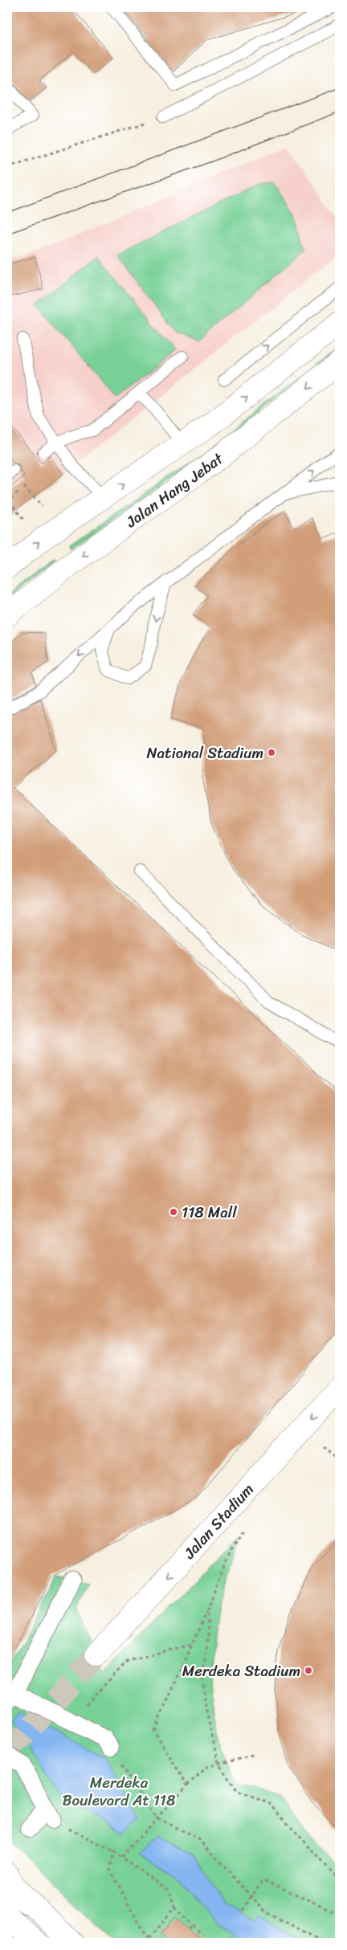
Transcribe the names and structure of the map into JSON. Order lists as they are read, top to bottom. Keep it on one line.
{"streets":{"street":["Jalan Hang Jebat","Jalan Stadium"]},"one_way":["Jalan Stadium"],"parks":["Merdeka Boulevard At 118"],"places":["National Stadium","118 Mall","Merdeka Stadium"]}
